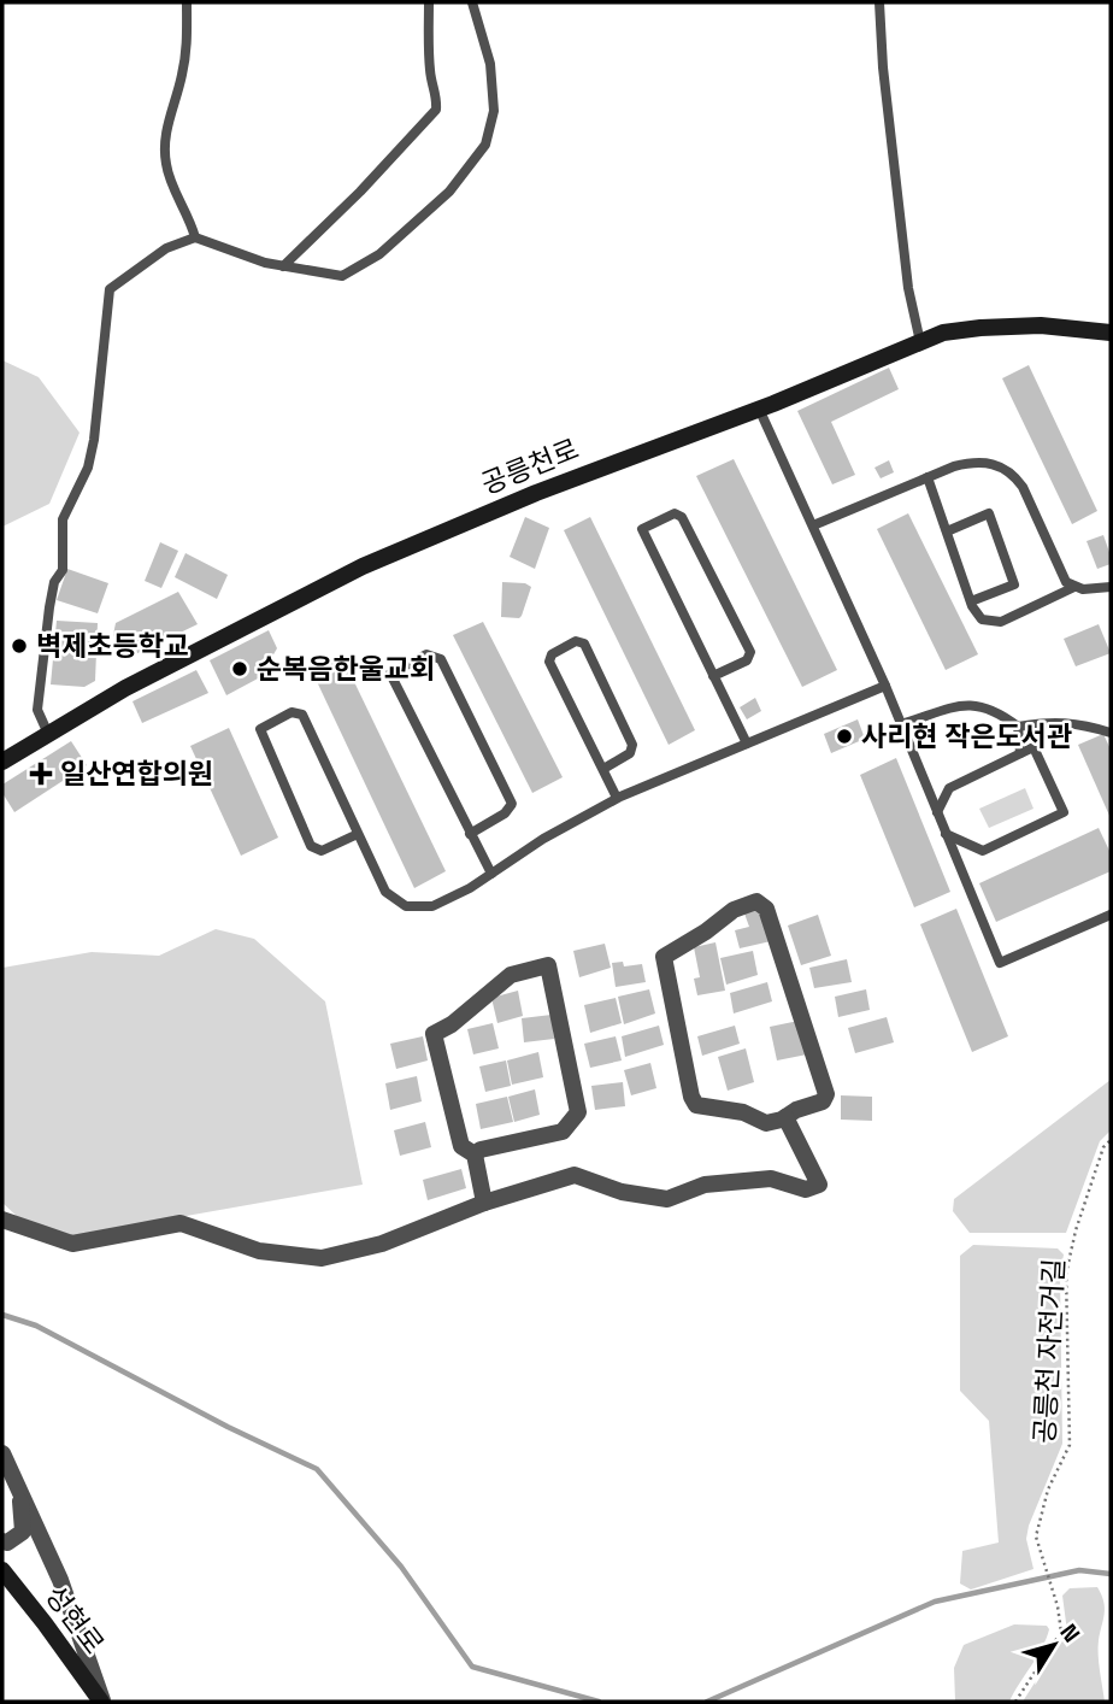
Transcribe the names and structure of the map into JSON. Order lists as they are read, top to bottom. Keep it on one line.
{"streets":{"street":["공릉천로","성현로"],"path":["공릉천 자전거길"]},"places":{"other":["벽제초등학교","순복음한울교회","사리현 작은도서관"],"health":["일산연합의원"]},"north":"top right"}
